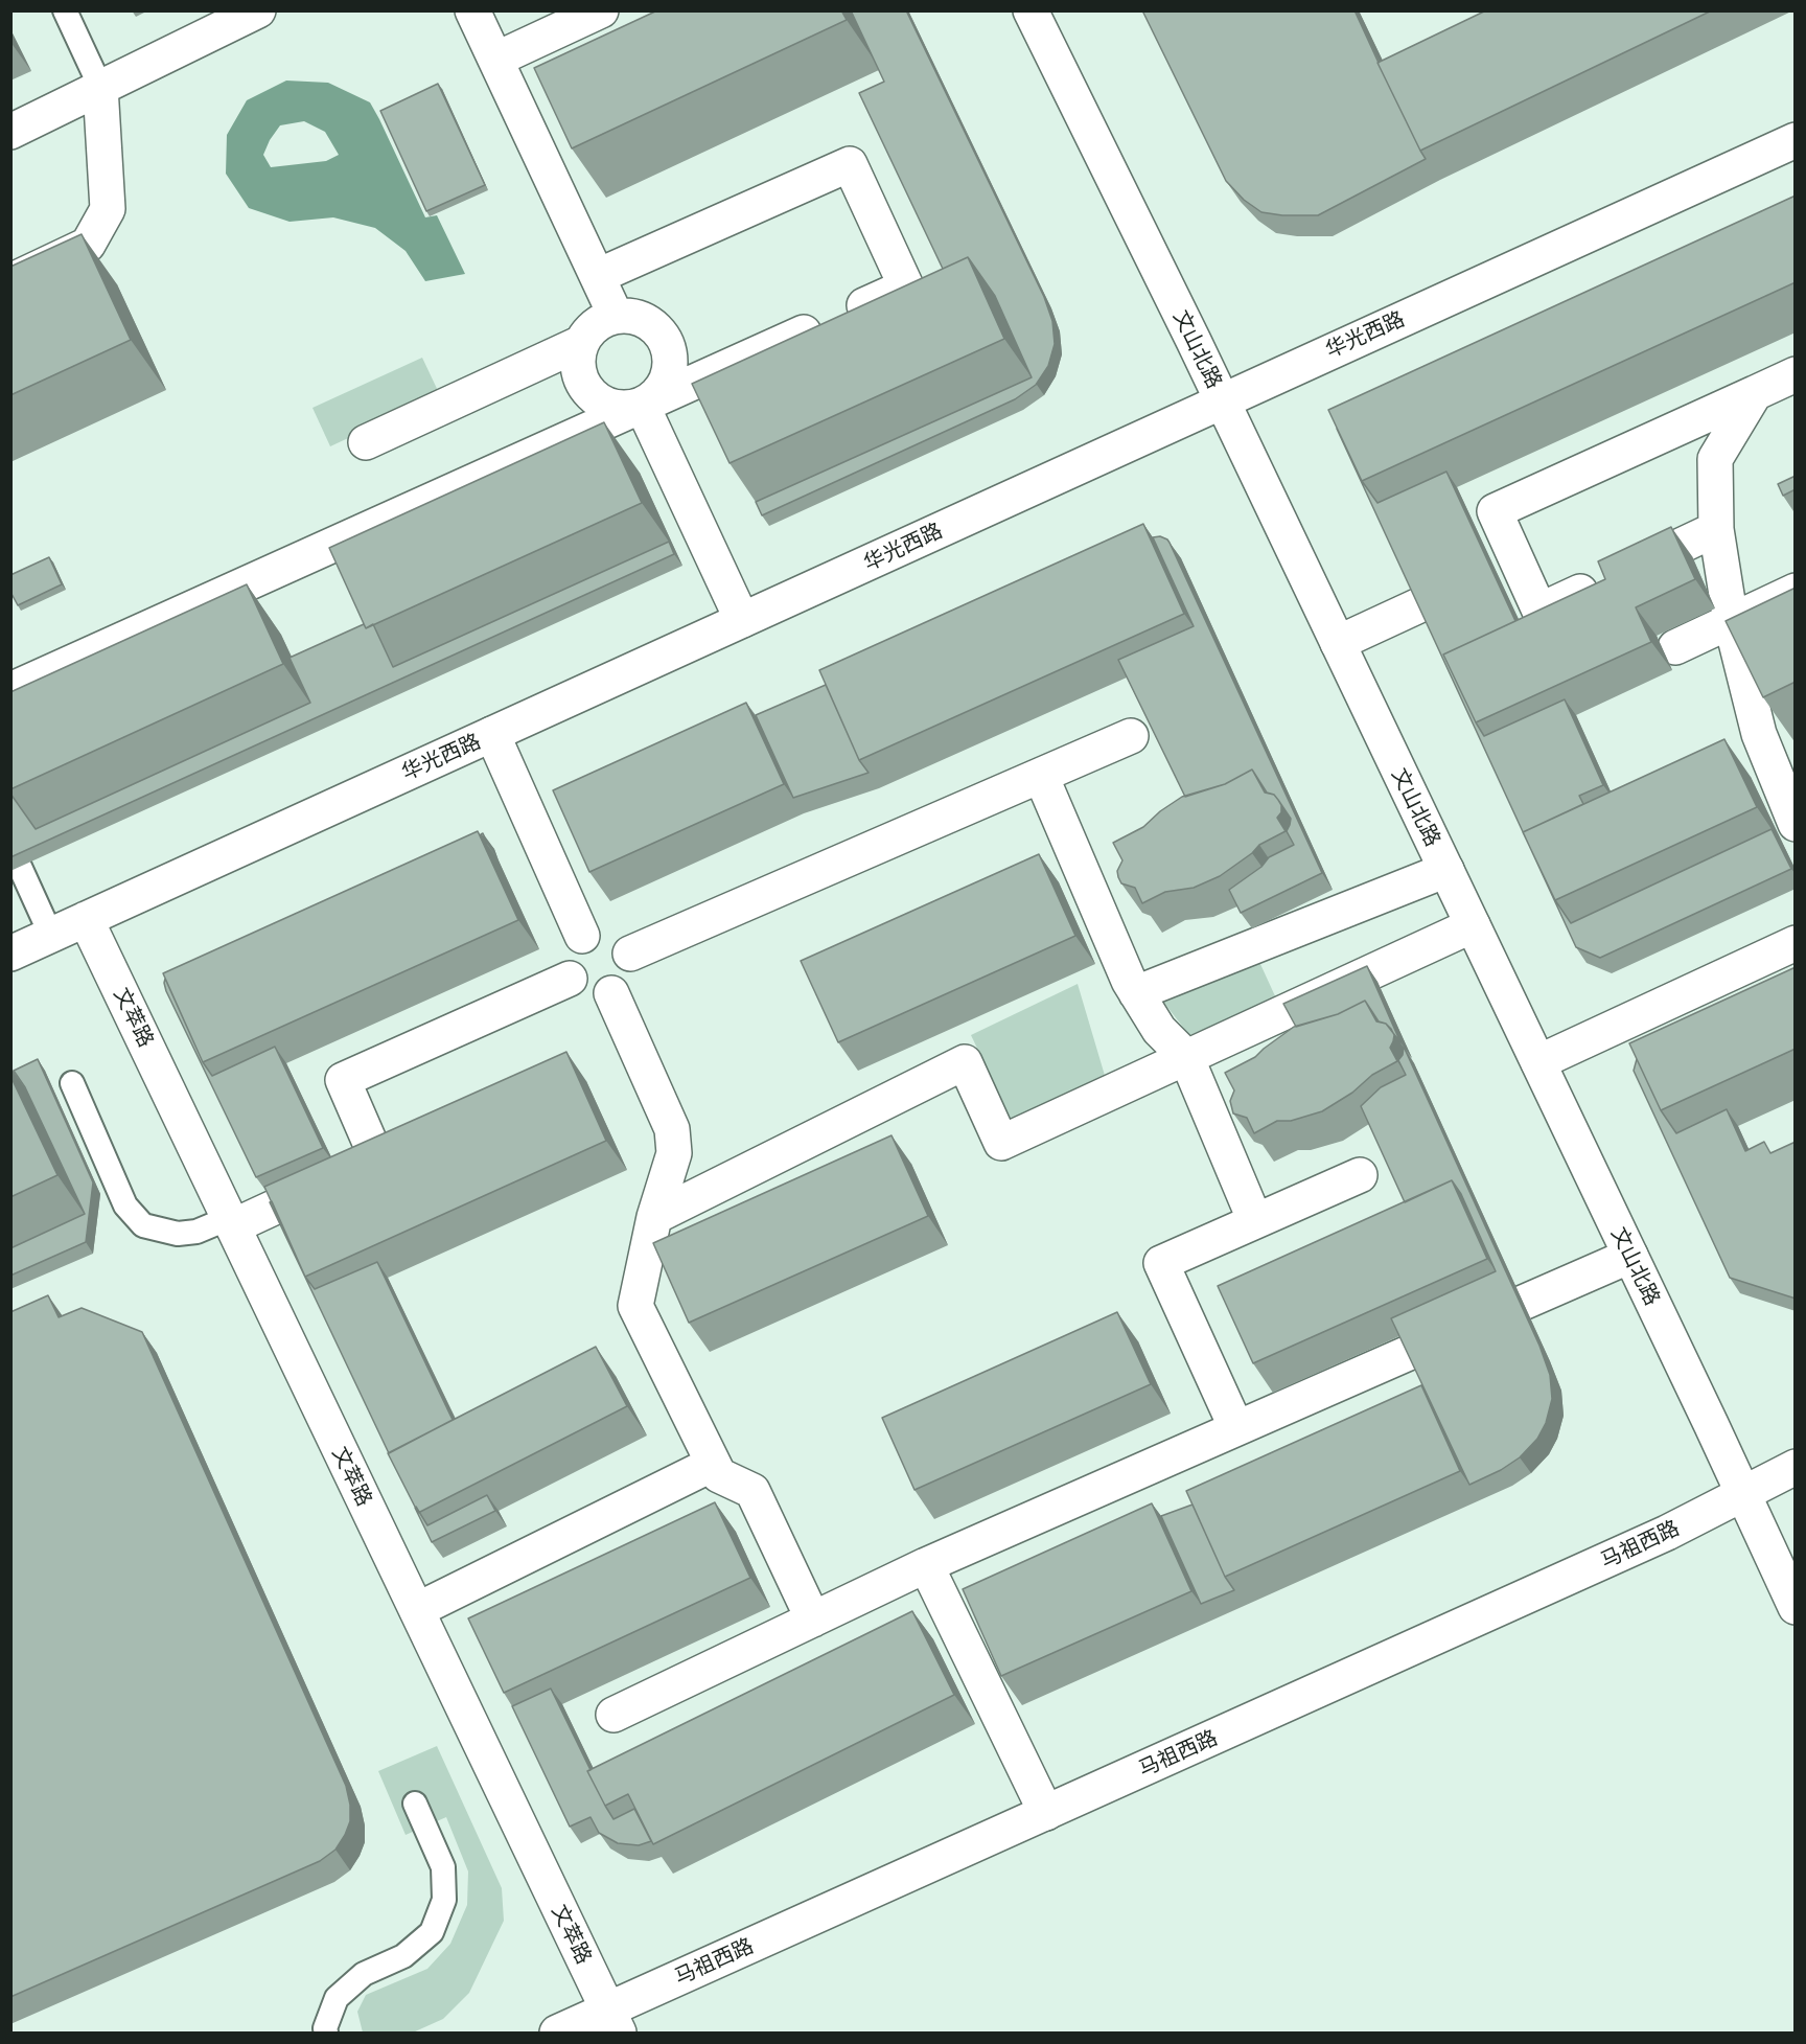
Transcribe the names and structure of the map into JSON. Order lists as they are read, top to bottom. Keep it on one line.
{"streets":{"street":["华光西路","文山北路","文萃路","马祖西路"]},"crossings":[["华光西路","文山北路"],["华光西路","文萃路"],["文山北路","马祖西路"],["文萃路","马祖西路"]]}
